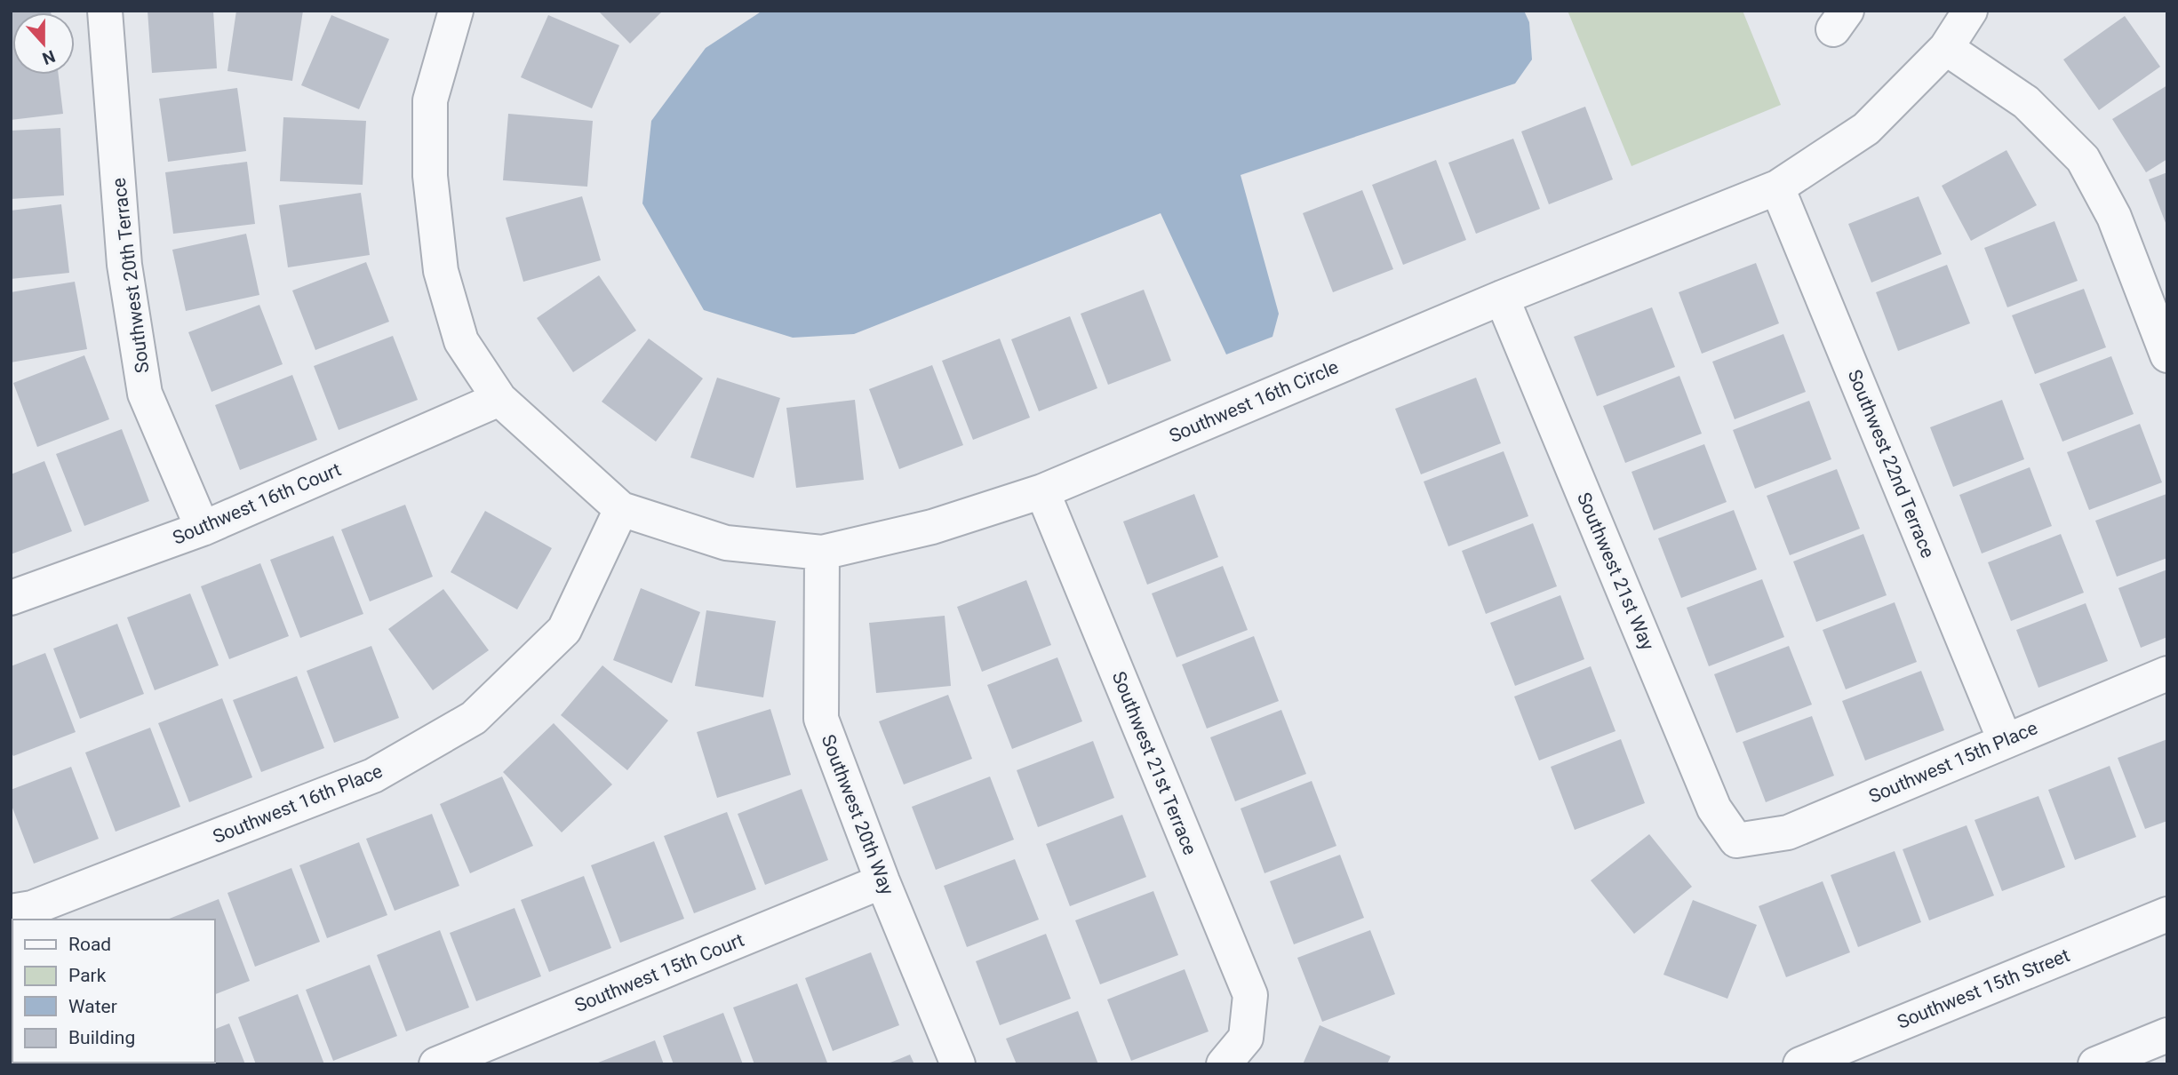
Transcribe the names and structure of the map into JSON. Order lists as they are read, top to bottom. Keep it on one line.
{"streets":{"street":["Southwest 20th Terrace","Southwest 16th Circle","Southwest 22nd Terrace","Southwest 16th Court","Southwest 21st Way","Southwest 15th Place","Southwest 21st Terrace","Southwest 16th Place","Southwest 20th Way","Southwest 15th Court","Southwest 15th Street"]},"crossings":[["Southwest 20th Terrace","Southwest 16th Court"],["Southwest 16th Circle","Southwest 22nd Terrace"],["Southwest 16th Circle","Southwest 16th Court"],["Southwest 16th Circle","Southwest 21st Way"],["Southwest 16th Circle","Southwest 21st Terrace"],["Southwest 16th Circle","Southwest 16th Place"],["Southwest 16th Circle","Southwest 20th Way"],["Southwest 22nd Terrace","Southwest 15th Place"],["Southwest 21st Way","Southwest 15th Place"],["Southwest 20th Way","Southwest 15th Court"]],"legend":["Road","Park","Water","Building"],"north":"bottom"}
